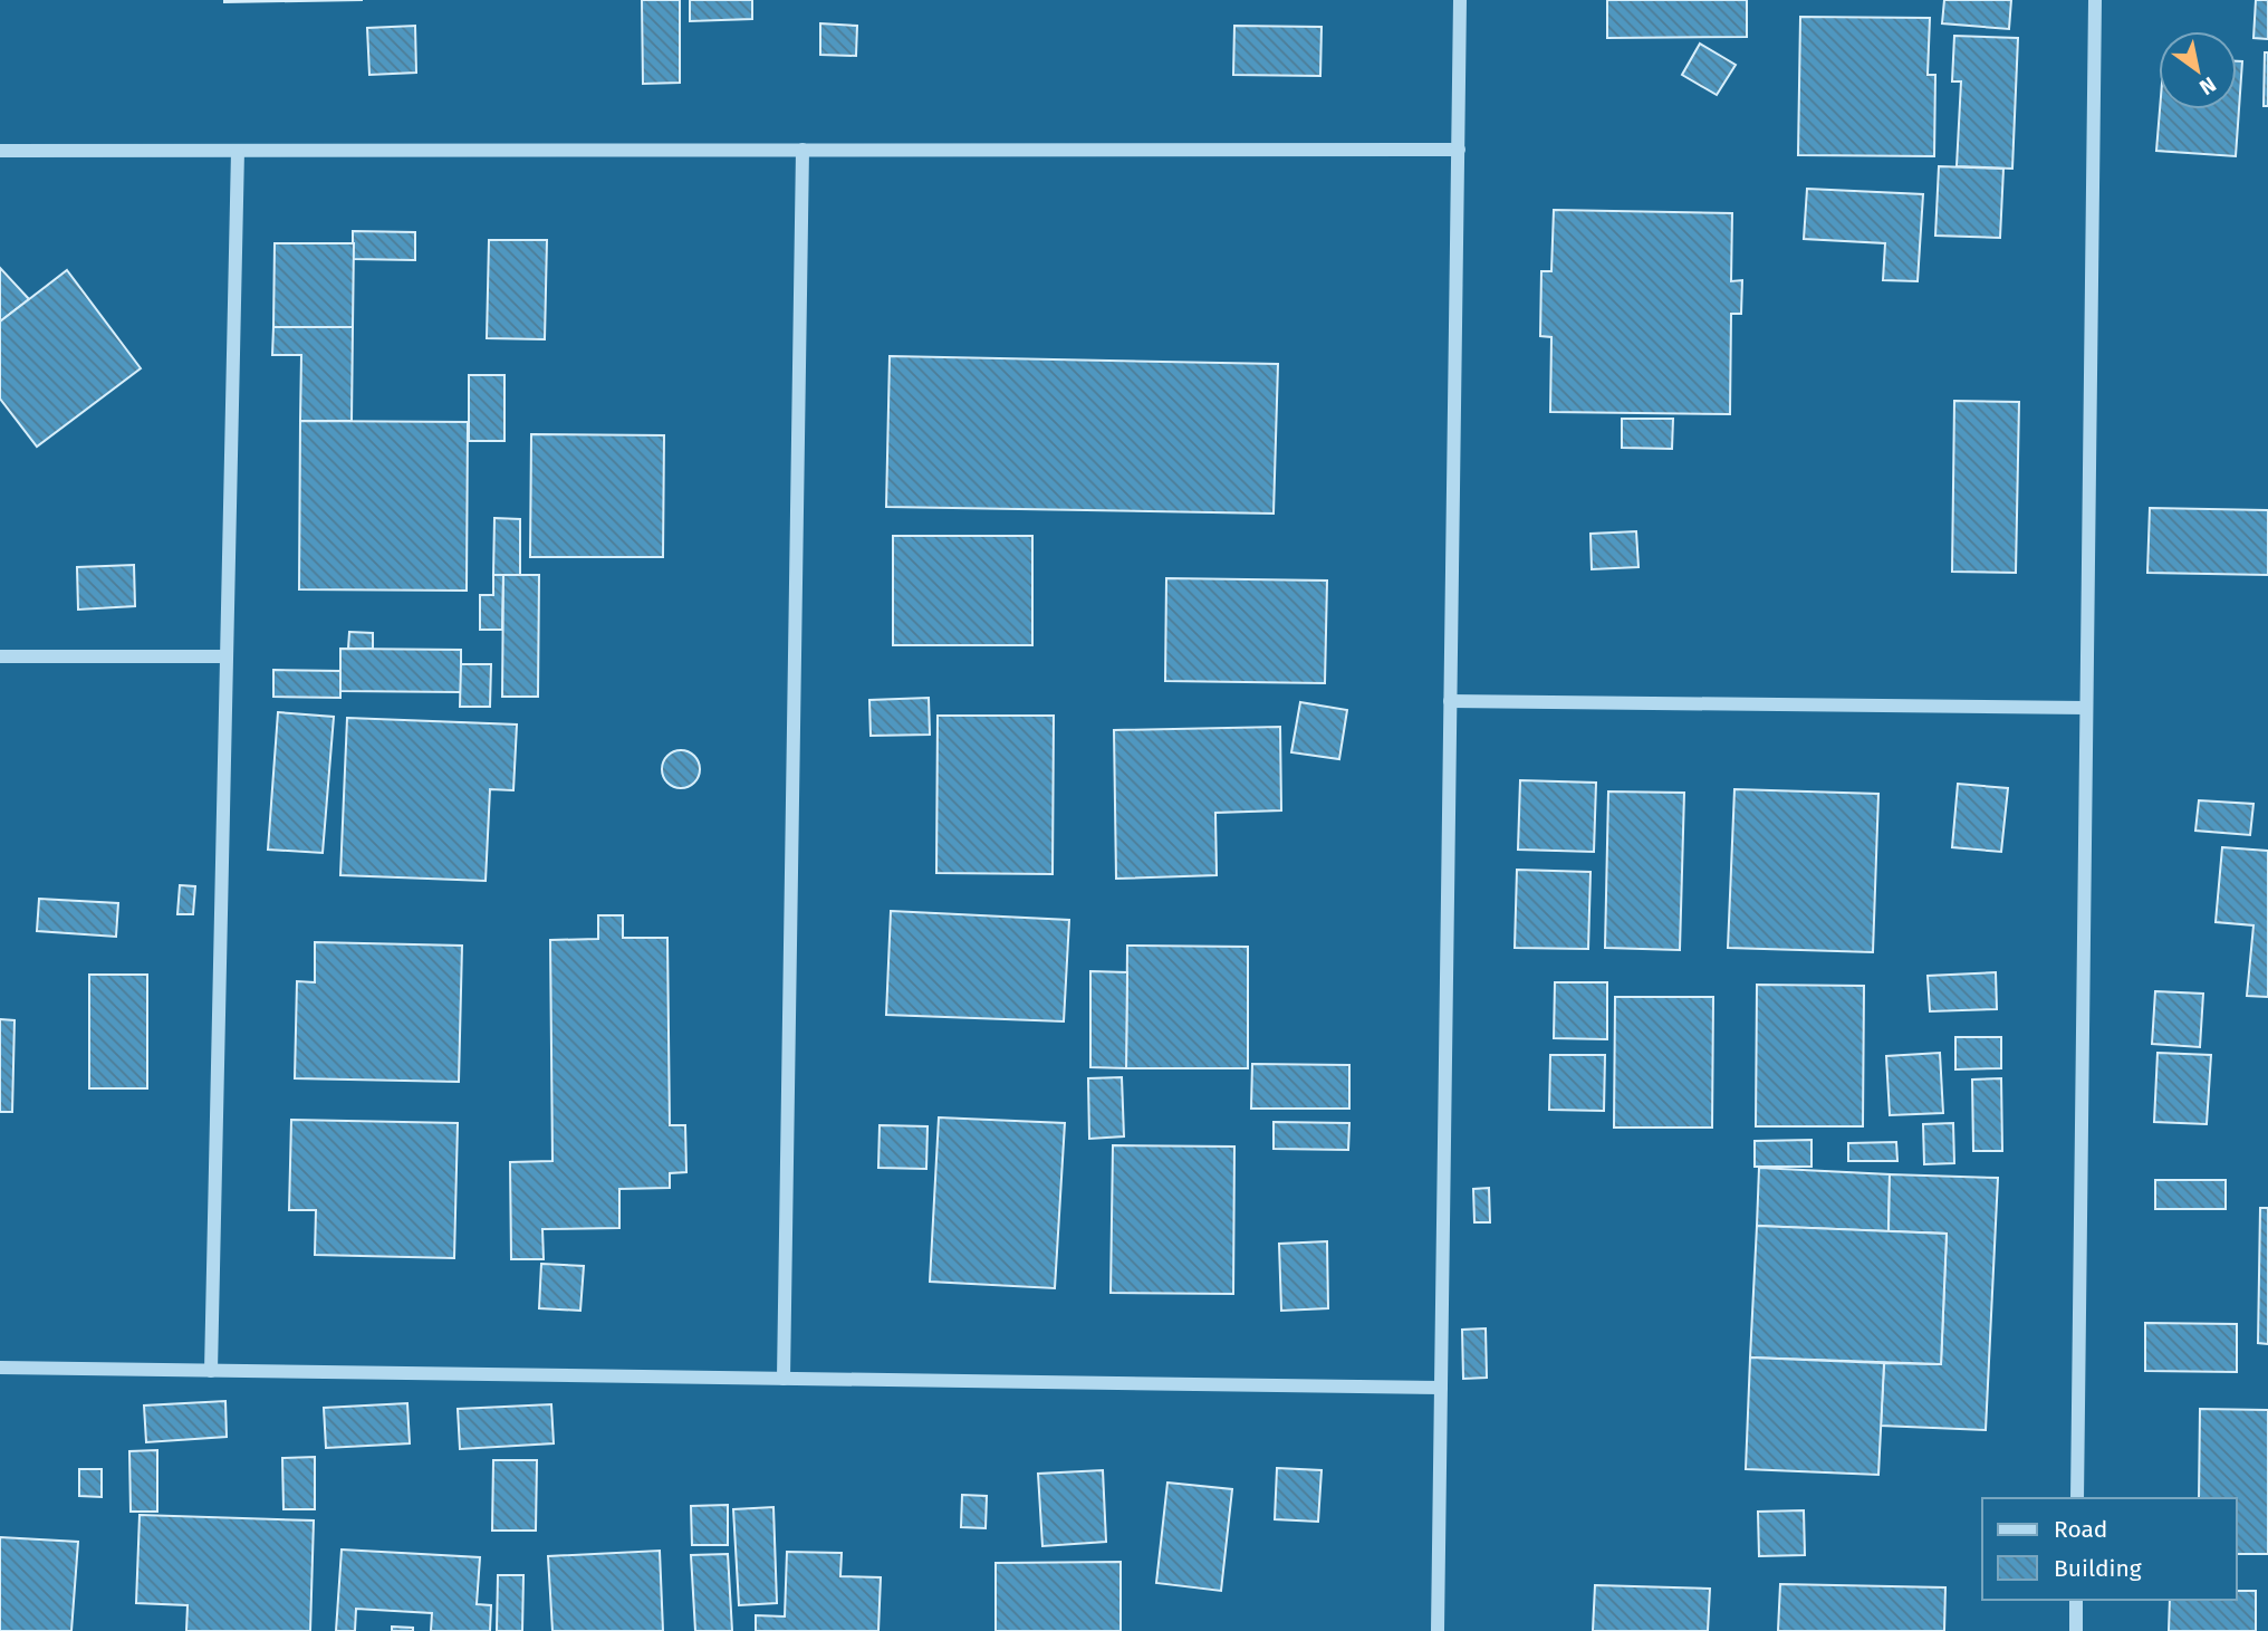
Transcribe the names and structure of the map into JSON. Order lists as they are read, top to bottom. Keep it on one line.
{"legend":["Road","Building"],"north":"bottom right"}
